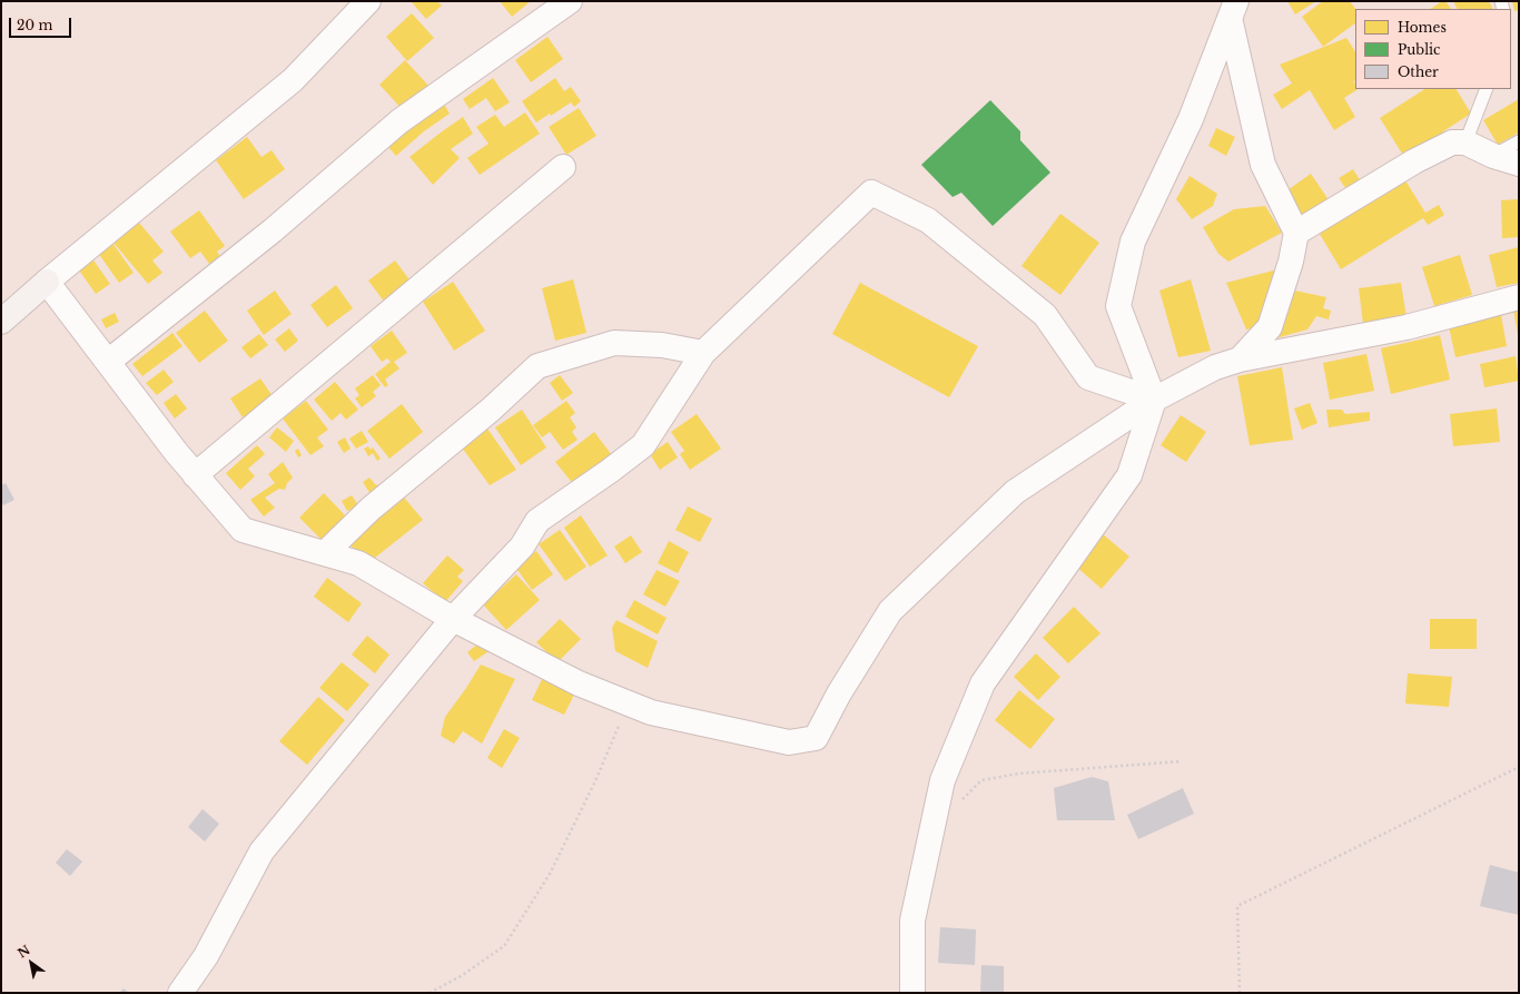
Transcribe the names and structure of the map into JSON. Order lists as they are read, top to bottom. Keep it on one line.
{"legend":["Homes","Public","Other"],"scale_bar":"20 m","north":"top left"}
